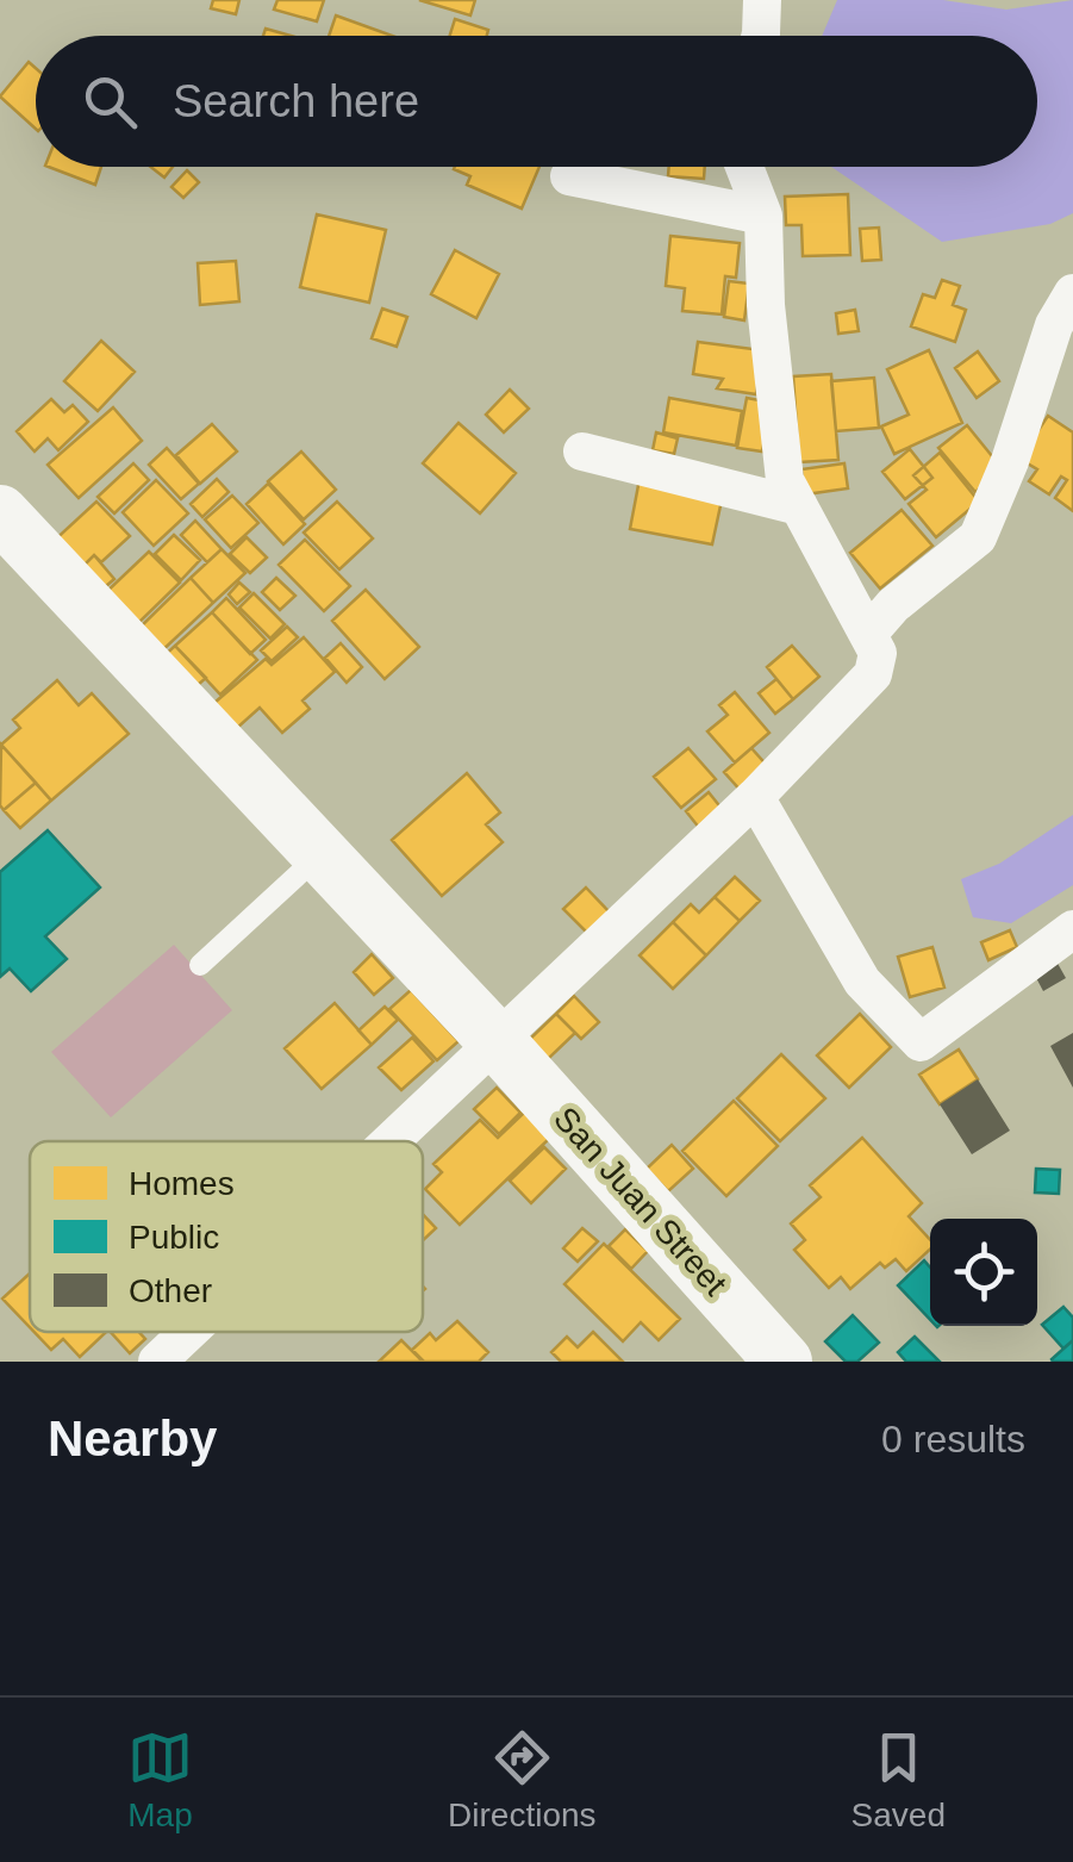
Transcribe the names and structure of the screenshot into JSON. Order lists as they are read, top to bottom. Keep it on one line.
{"streets":{"street":["San Juan Street"]},"legend":["Homes","Public","Other"],"page":{"search":"Search here","heading":["Nearby","0 results"],"nav":["Map","Directions","Saved"]}}
